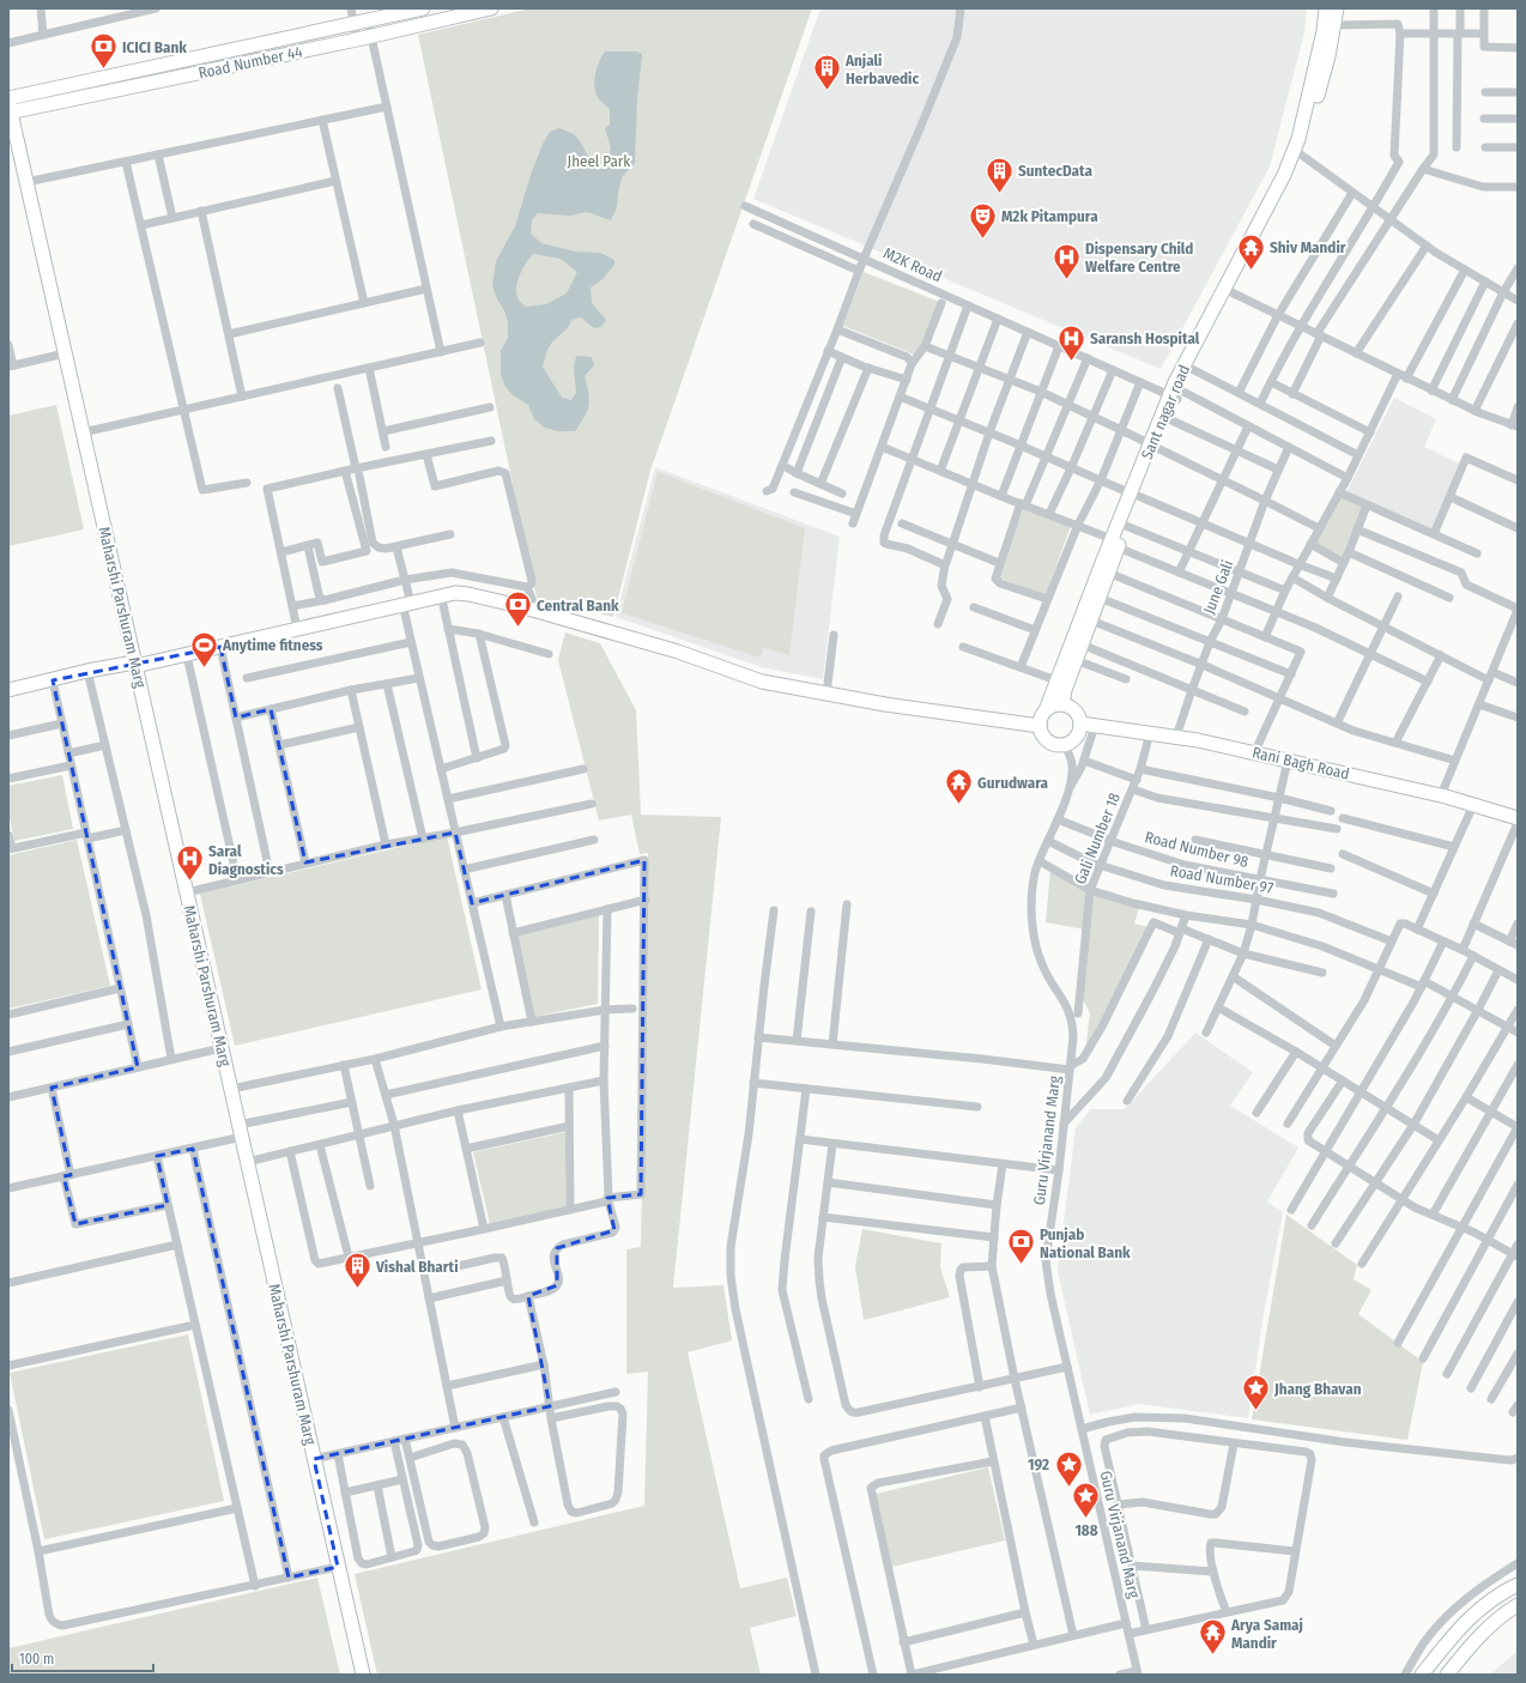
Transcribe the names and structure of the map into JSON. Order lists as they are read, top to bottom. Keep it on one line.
{"streets":{"street":["Road Number 44","M2K Road","Sant nagar road","June Gali","Maharshi Parshuram Marg","Rani Bagh Road","Gali Number 18","Road Number 98","Road Number 97","Guru Virjanand Marg"]},"crossings":[["Road Number 44","Maharshi Parshuram Marg"],["M2K Road","Sant nagar road"],["M2K Road","June Gali"],["Sant nagar road","Rani Bagh Road"],["Sant nagar road","Guru Virjanand Marg"],["June Gali","Rani Bagh Road"],["Rani Bagh Road","Gali Number 18"],["Rani Bagh Road","Guru Virjanand Marg"],["Gali Number 18","Road Number 98"],["Gali Number 18","Road Number 97"],["Road Number 98","Guru Virjanand Marg"],["Road Number 97","Guru Virjanand Marg"]],"parks":["Jheel Park"],"places":{"bank":["ICICI Bank","Central Bank","Punjab National Bank"],"building":["Anjali Herbavedic","SuntecData","Vishal Bharti"],"theatre":["M2k Pitampura"],"temple":["Shiv Mandir","Gurudwara","Arya Samaj Mandir"],"hospital":["Dispensary Child Welfare Centre","Saransh Hospital","Saral Diagnostics"],"sports":["Anytime fitness"],"place":["Jhang Bhavan","192","188"]},"scale_bar":"100 m"}
